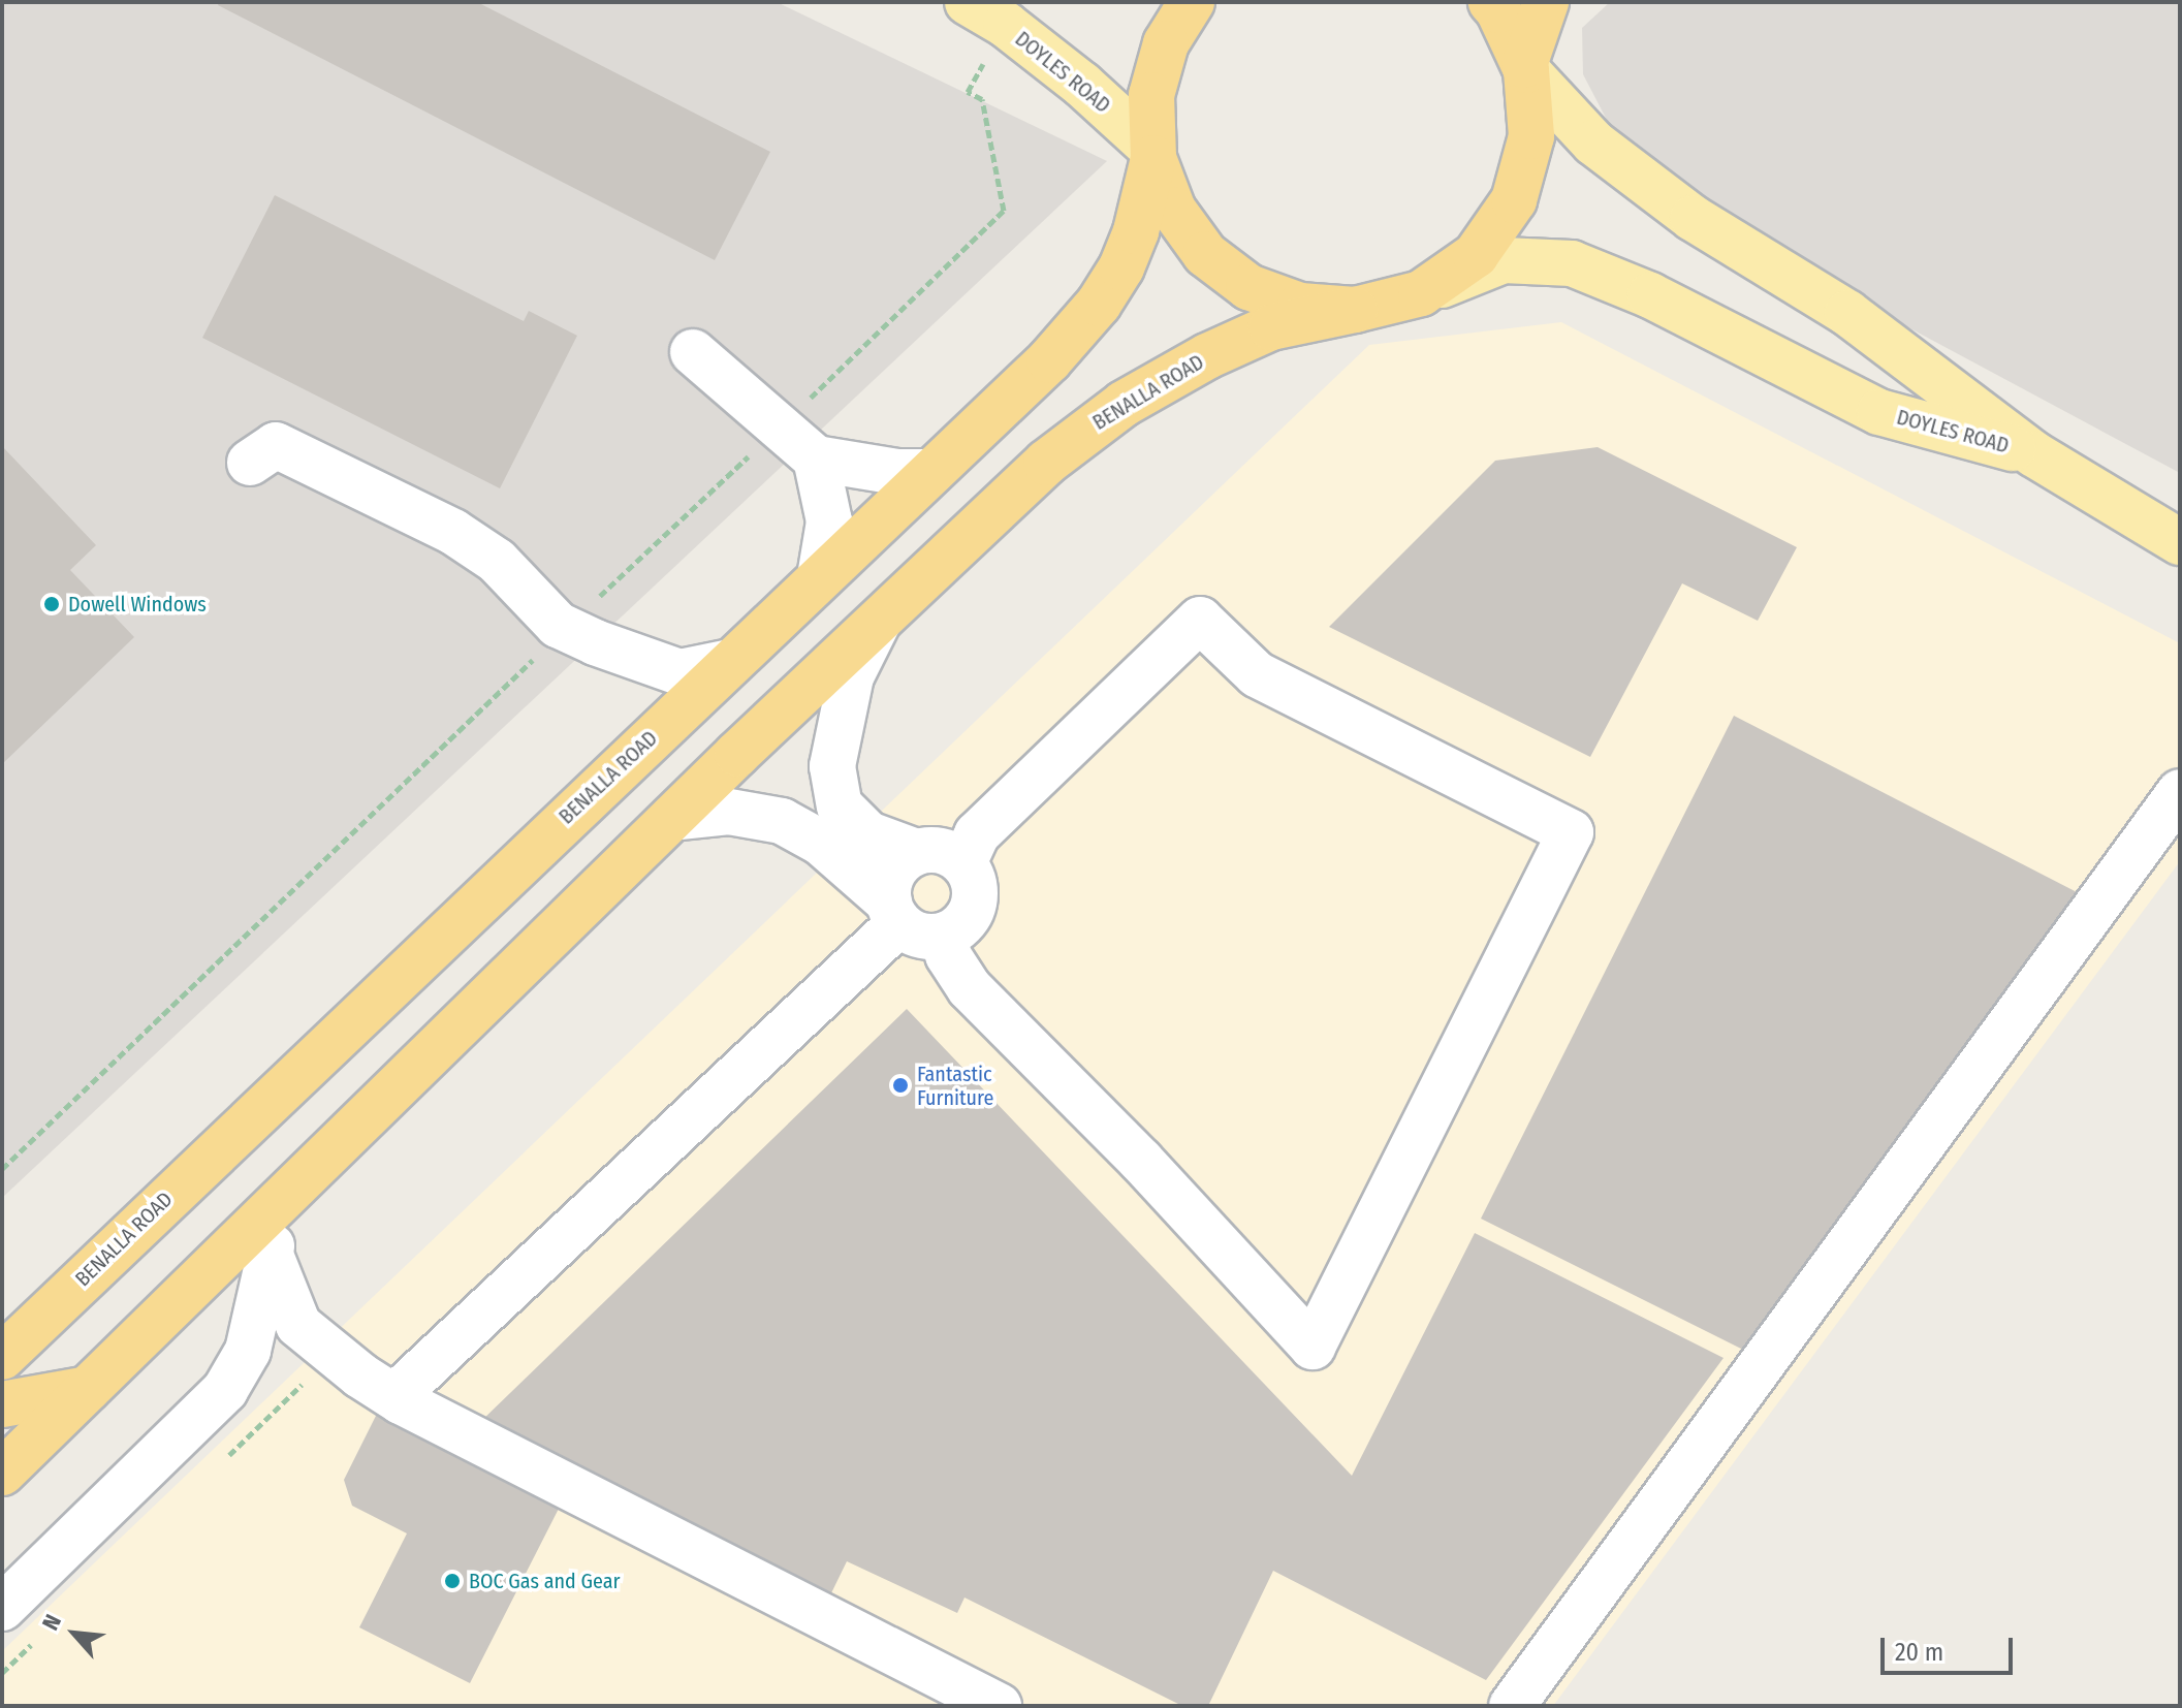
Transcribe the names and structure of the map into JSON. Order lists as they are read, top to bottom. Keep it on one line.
{"streets":{"highway":["BENALLA ROAD"],"main road":["DOYLES ROAD"]},"crossings":[["DOYLES ROAD","BENALLA ROAD"]],"places":["Dowell Windows","Fantastic Furniture","BOC Gas and Gear"],"scale_bar":"20 m","north":"top left"}
